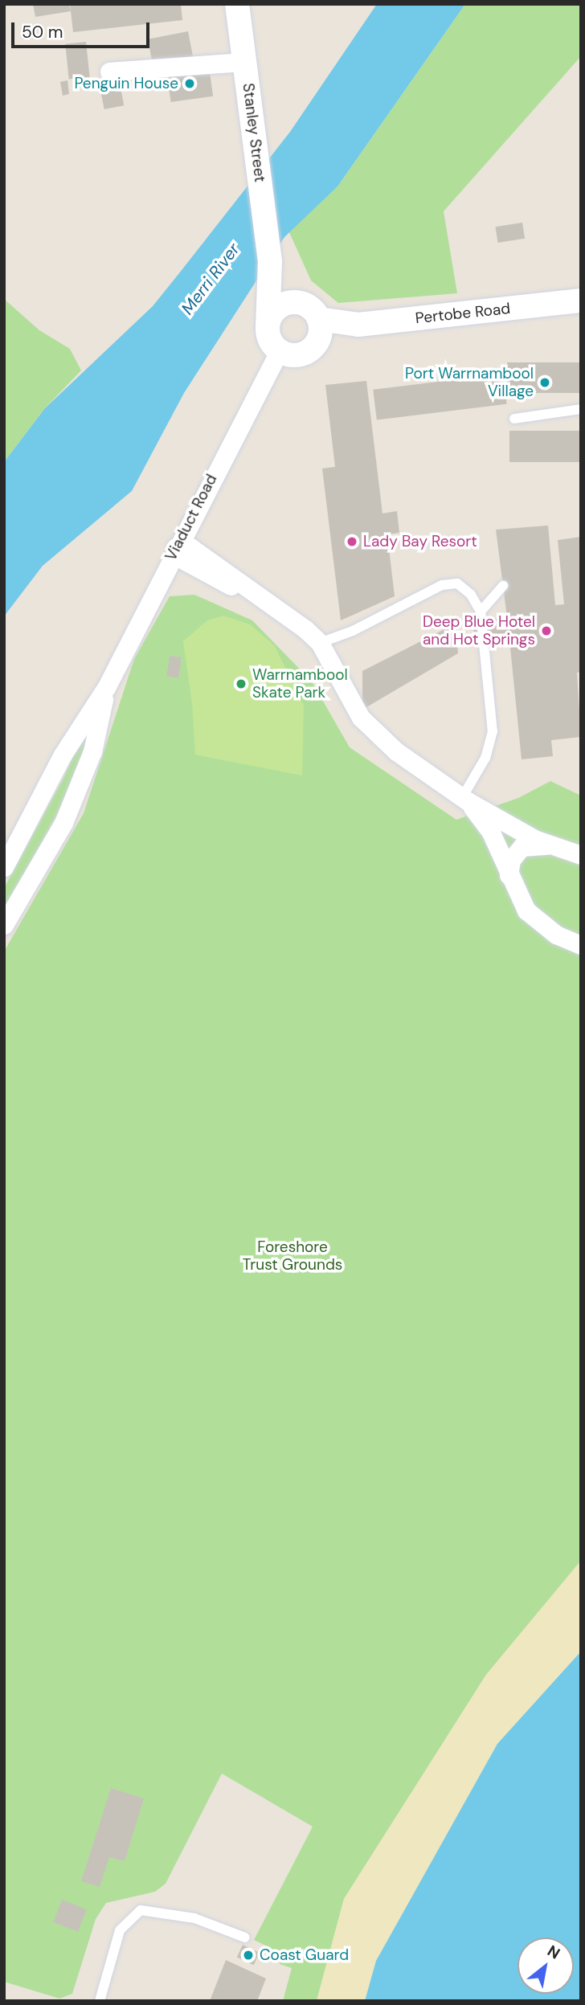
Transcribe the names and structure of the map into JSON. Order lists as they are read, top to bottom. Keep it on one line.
{"streets":{"street":["Stanley Street","Pertobe Road","Viaduct Road"]},"crossings":[["Stanley Street","Pertobe Road"],["Stanley Street","Viaduct Road"],["Pertobe Road","Viaduct Road"]],"water":["Merri River"],"parks":["Foreshore Trust Grounds"],"places":["Penguin House","Port Warrnambool Village","Lady Bay Resort","Deep Blue Hotel and Hot Springs","Warrnambool Skate Park","Coast Guard"],"scale_bar":"50 m","north":"top right"}
